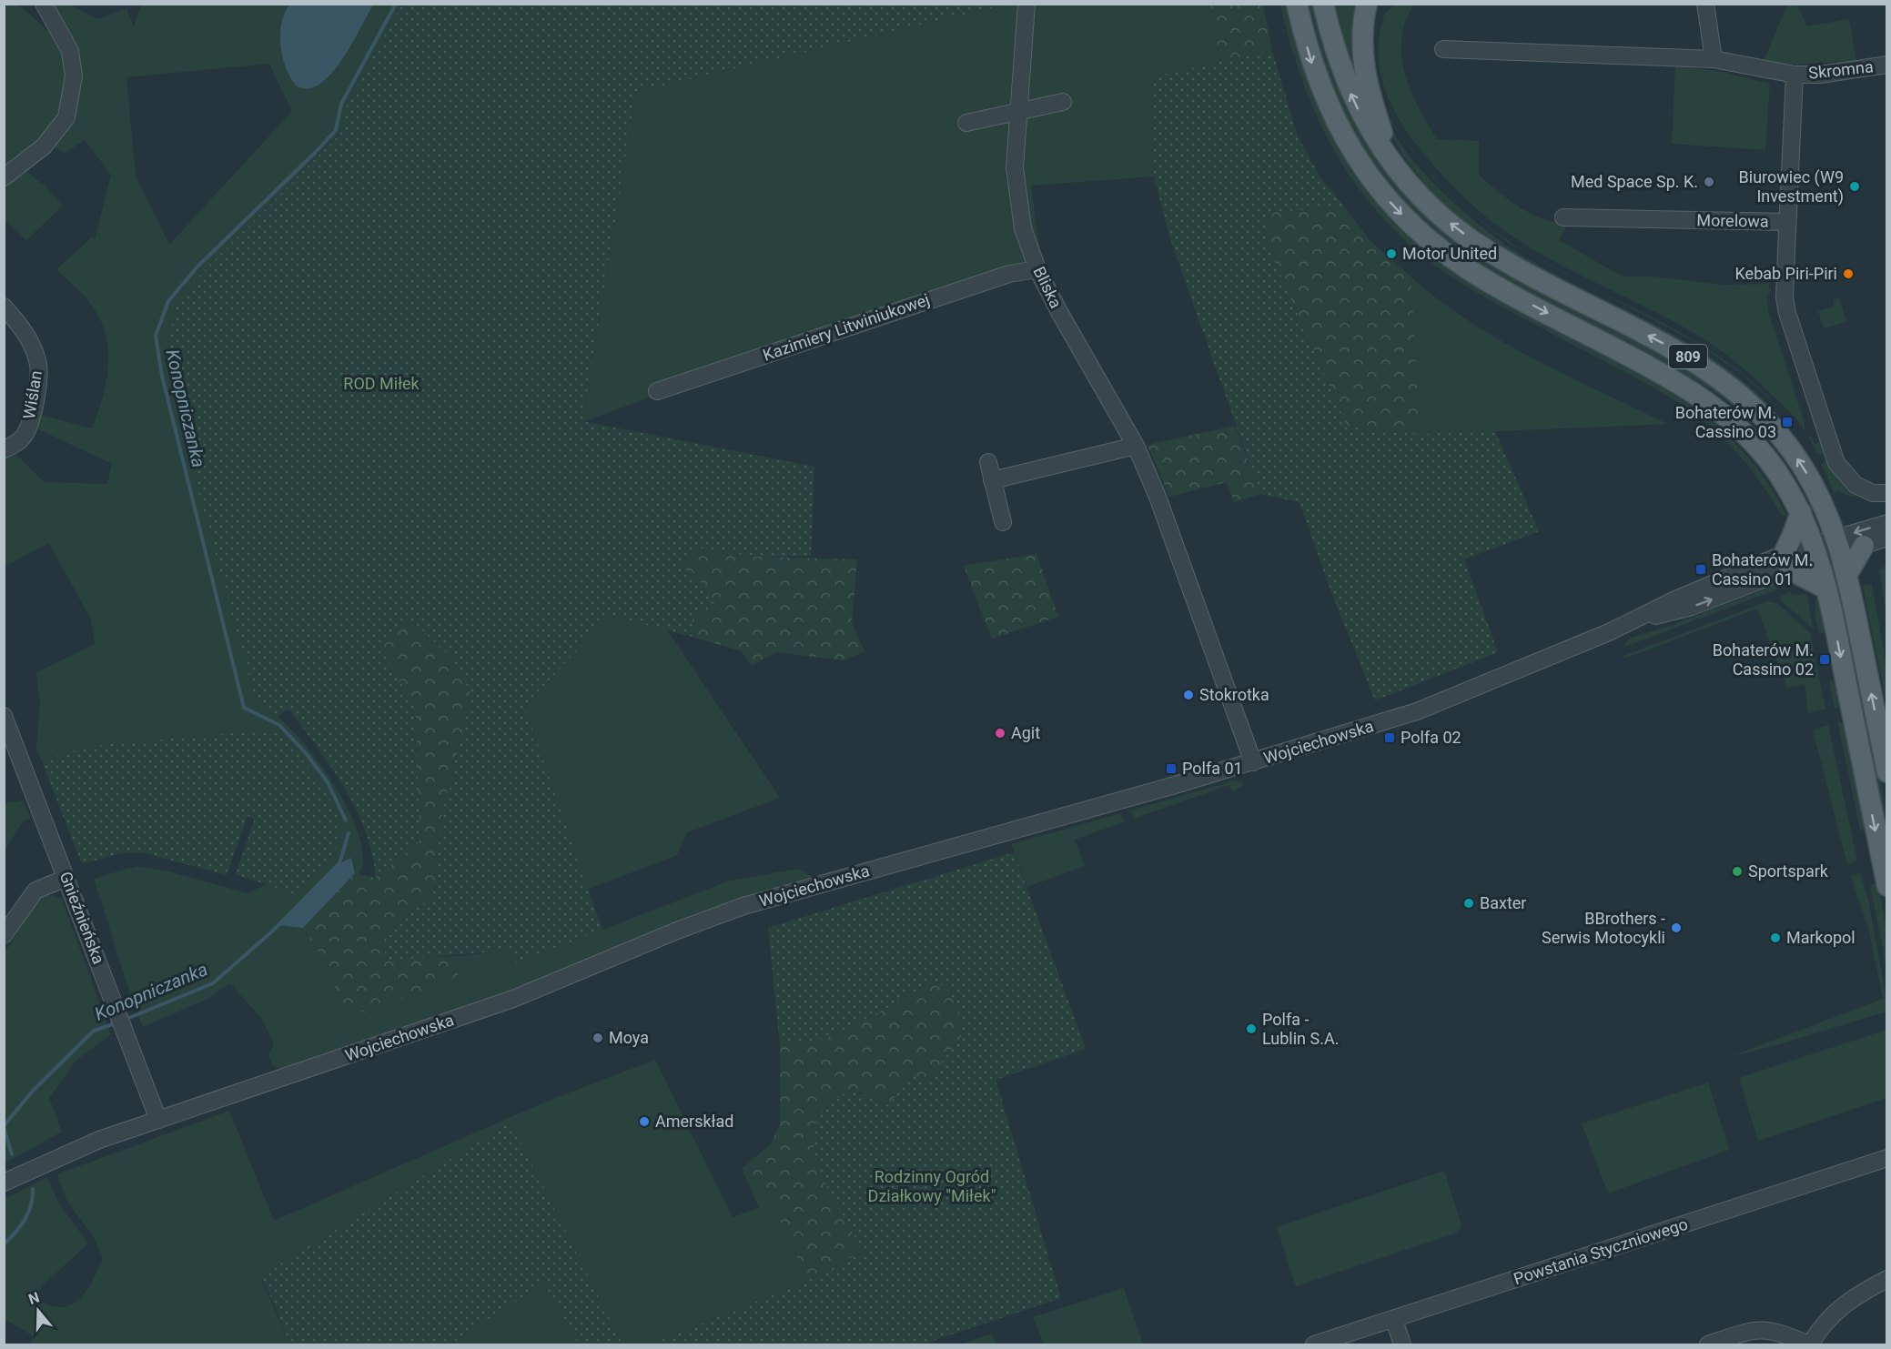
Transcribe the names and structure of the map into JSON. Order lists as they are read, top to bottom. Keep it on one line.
{"streets":{"main road":["809"],"street":["Skromna","Morelowa","Bliska","Kazimiery Litwiniukowej","Wiślan","Wojciechowska","Gnieźnieńska","Powstania Styczniowego"]},"crossings":[["Skromna","Morelowa"],["Bliska","Kazimiery Litwiniukowej"],["Bliska","Wojciechowska"],["809","Wojciechowska"],["Wojciechowska","Gnieźnieńska"]],"water":["Konopniczanka"],"parks":["ROD Miłek","Rodzinny Ogród Działkowy \"Miłek\""],"places":{"other":["Med Space Sp. K.","Biurowiec (W9 Investment)","Motor United","Kebab Piri-Piri","Stokrotka","Agit","Sportspark","Baxter","BBrothers - Serwis Motocykli","Markopol","Polfa - Lublin S.A.","Moya","Amerskład"],"transit":["Bohaterów M. Cassino 03","Bohaterów M. Cassino 01","Bohaterów M. Cassino 02","Polfa 02","Polfa 01"]},"north":"top"}
